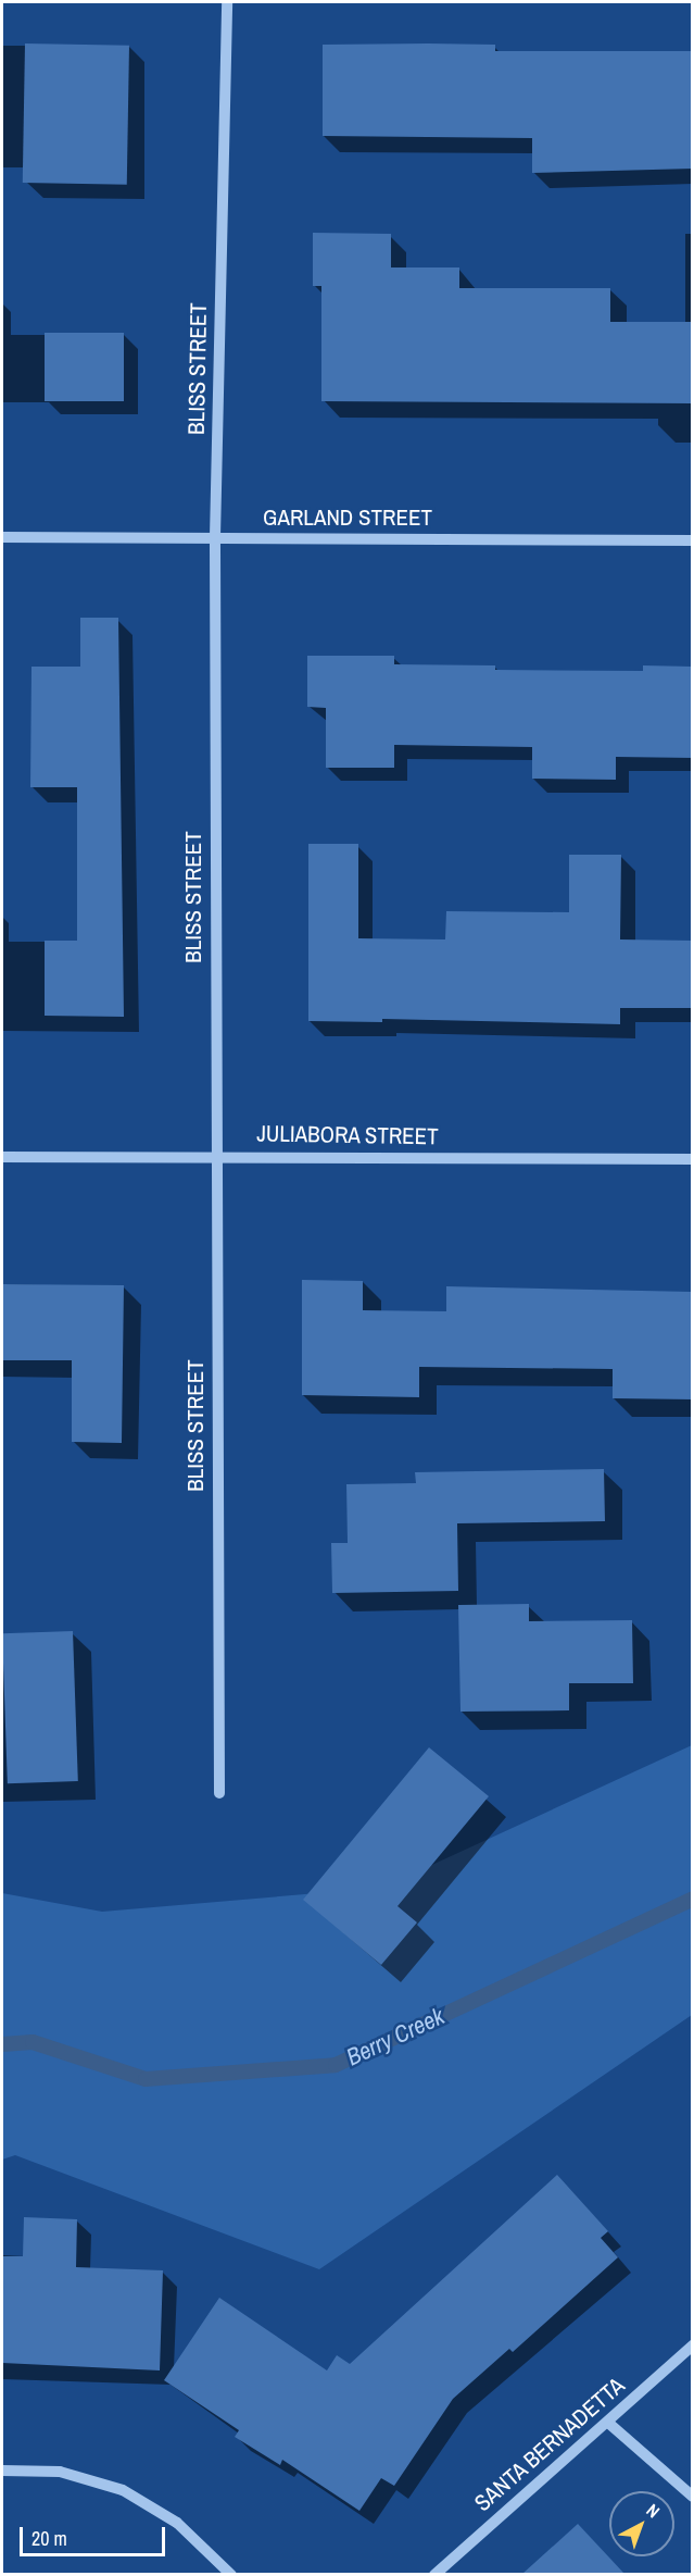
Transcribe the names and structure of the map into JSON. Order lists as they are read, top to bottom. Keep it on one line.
{"streets":{"street":["BLISS STREET","GARLAND STREET","JULIABORA STREET","SANTA BERNADETTA"]},"crossings":[["BLISS STREET","GARLAND STREET"],["BLISS STREET","JULIABORA STREET"]],"water":["Berry Creek"],"scale_bar":"20 m","north":"top right"}
